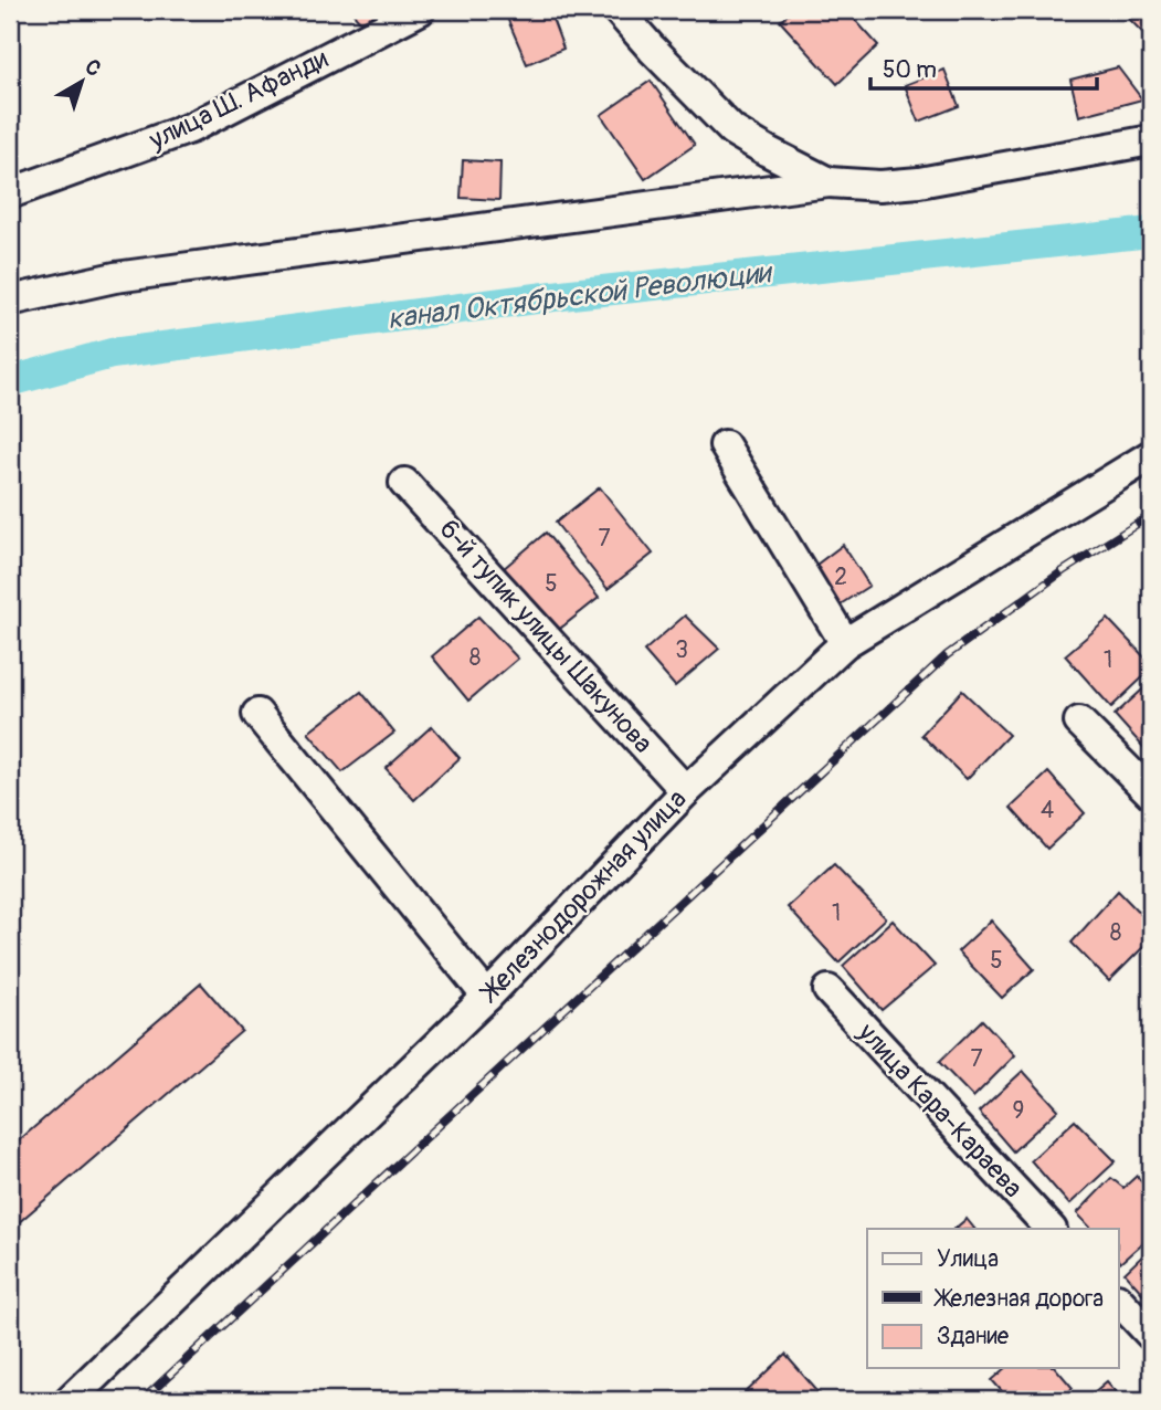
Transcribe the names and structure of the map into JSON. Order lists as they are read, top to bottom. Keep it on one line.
{"streets":{"street":["улица Ш. Афанди","6-й тупик улицы Шакунова","Железнодорожная улица","улица Кара-Караева"]},"crossings":[["6-й тупик улицы Шакунова","Железнодорожная улица"]],"water":["канал Октябрьской Революции"],"house_numbers":["7","2","5","3","8","1","4","1","8","5","7","9"],"legend":["Улица","Железная дорога","Здание"],"scale_bar":"50 m","north":"top right"}
